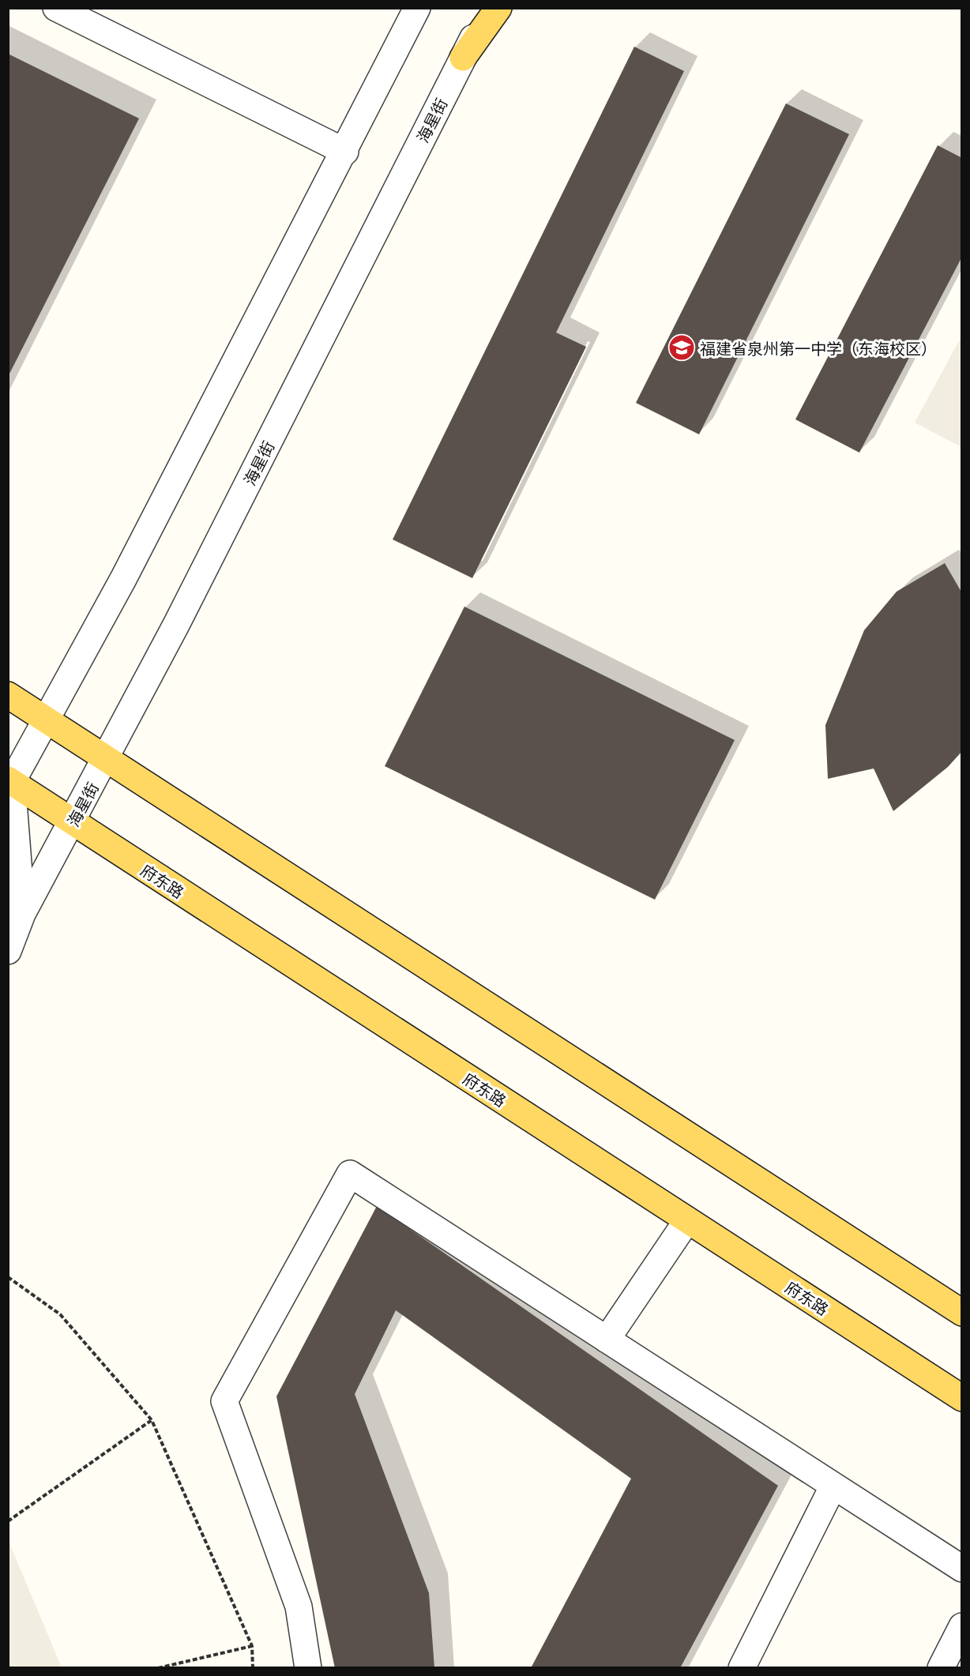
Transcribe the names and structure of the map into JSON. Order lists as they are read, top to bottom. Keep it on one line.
{"streets":{"main road":["府东路"],"street":["海星街"]},"crossings":[["海星街","府东路"]],"places":{"school or university":["福建省泉州第一中学（东海校区）"]}}
